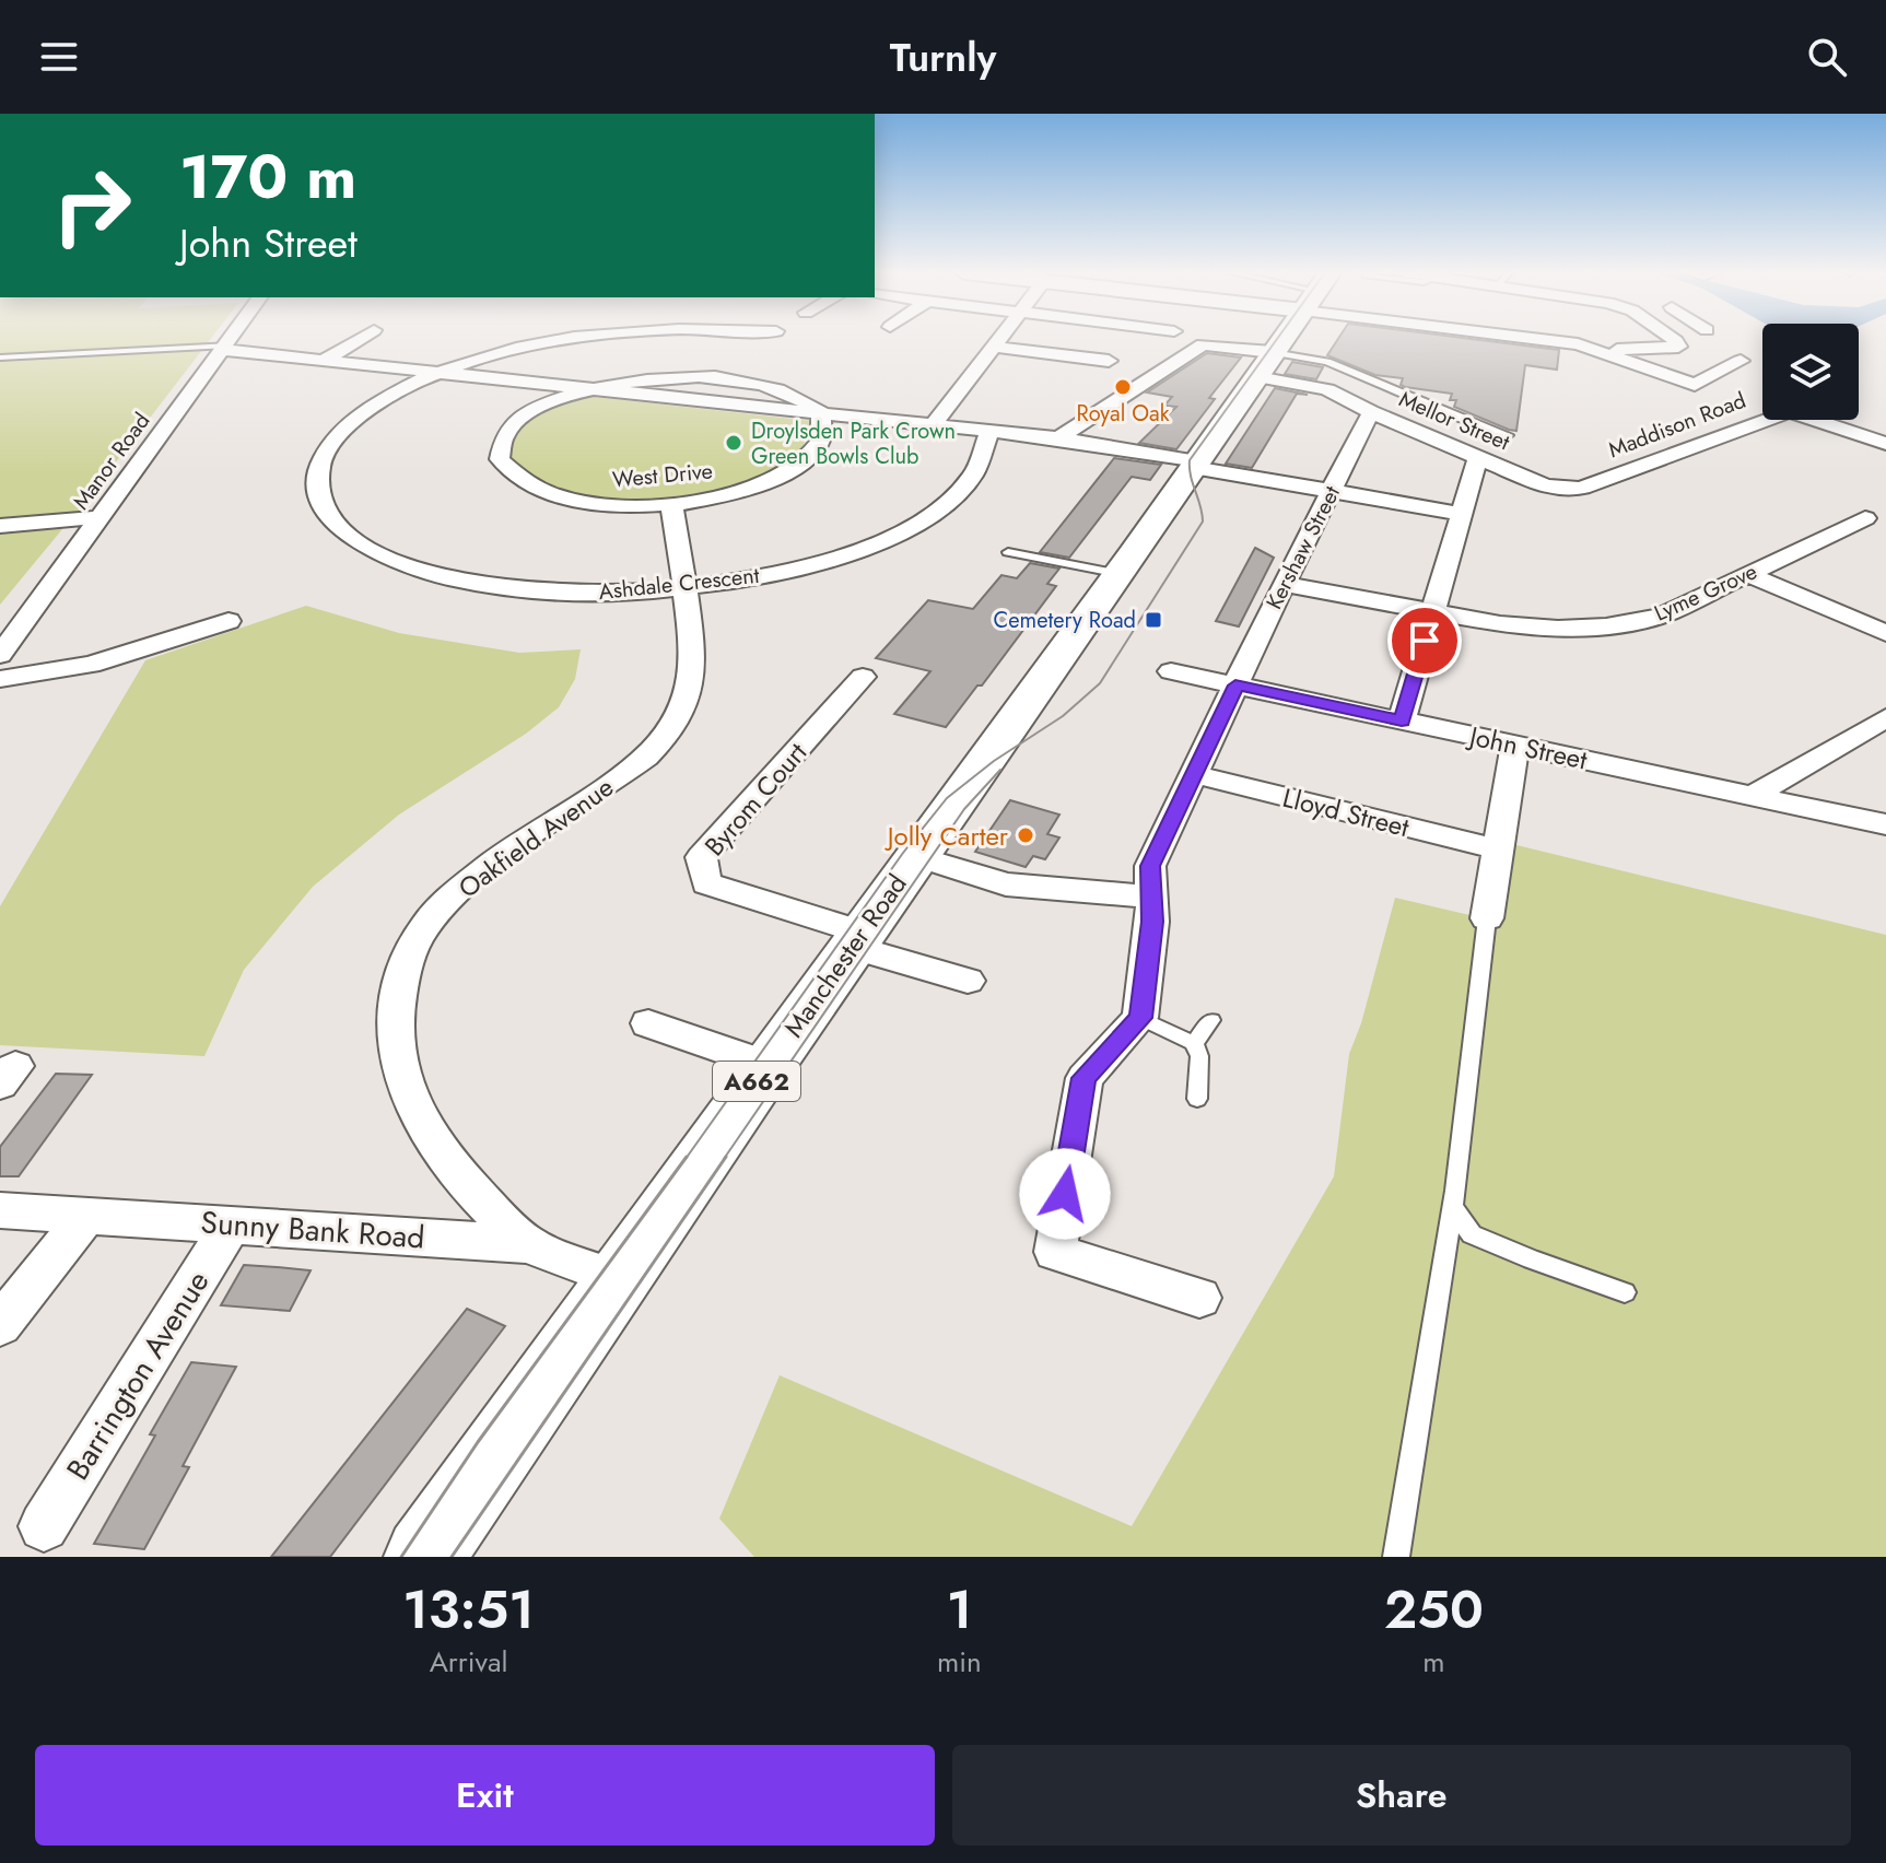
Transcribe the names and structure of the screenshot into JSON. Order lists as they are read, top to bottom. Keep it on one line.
{"streets":{"main road":["Manchester Road","A662"],"street":["Mellor Street","Maddison Road","Manor Road","West Drive","Kershaw Street","Ashdale Crescent","Lyme Grove","John Street","Byrom Court","Lloyd Street","Oakfield Avenue","Sunny Bank Road","Barrington Avenue"]},"crossings":[["Mellor Street","Maddison Road"],["Mellor Street","Kershaw Street"],["Mellor Street","Manchester Road"],["West Drive","Oakfield Avenue"],["Kershaw Street","Lyme Grove"],["Kershaw Street","John Street"],["Kershaw Street","Lloyd Street"],["Ashdale Crescent","Oakfield Avenue"],["Byrom Court","Manchester Road"],["Oakfield Avenue","Sunny Bank Road"],["Manchester Road","Sunny Bank Road"],["Sunny Bank Road","Barrington Avenue"]],"places":{"other":["Royal Oak","Droylsden Park Crown Green Bowls Club","Jolly Carter"],"transit":["Cemetery Road"]},"page":{"header":"Turnly","turn":["170 m","John Street"],"eta":["13:51","Arrival","1","min","250","m"],"buttons":["Exit","Share"]}}
